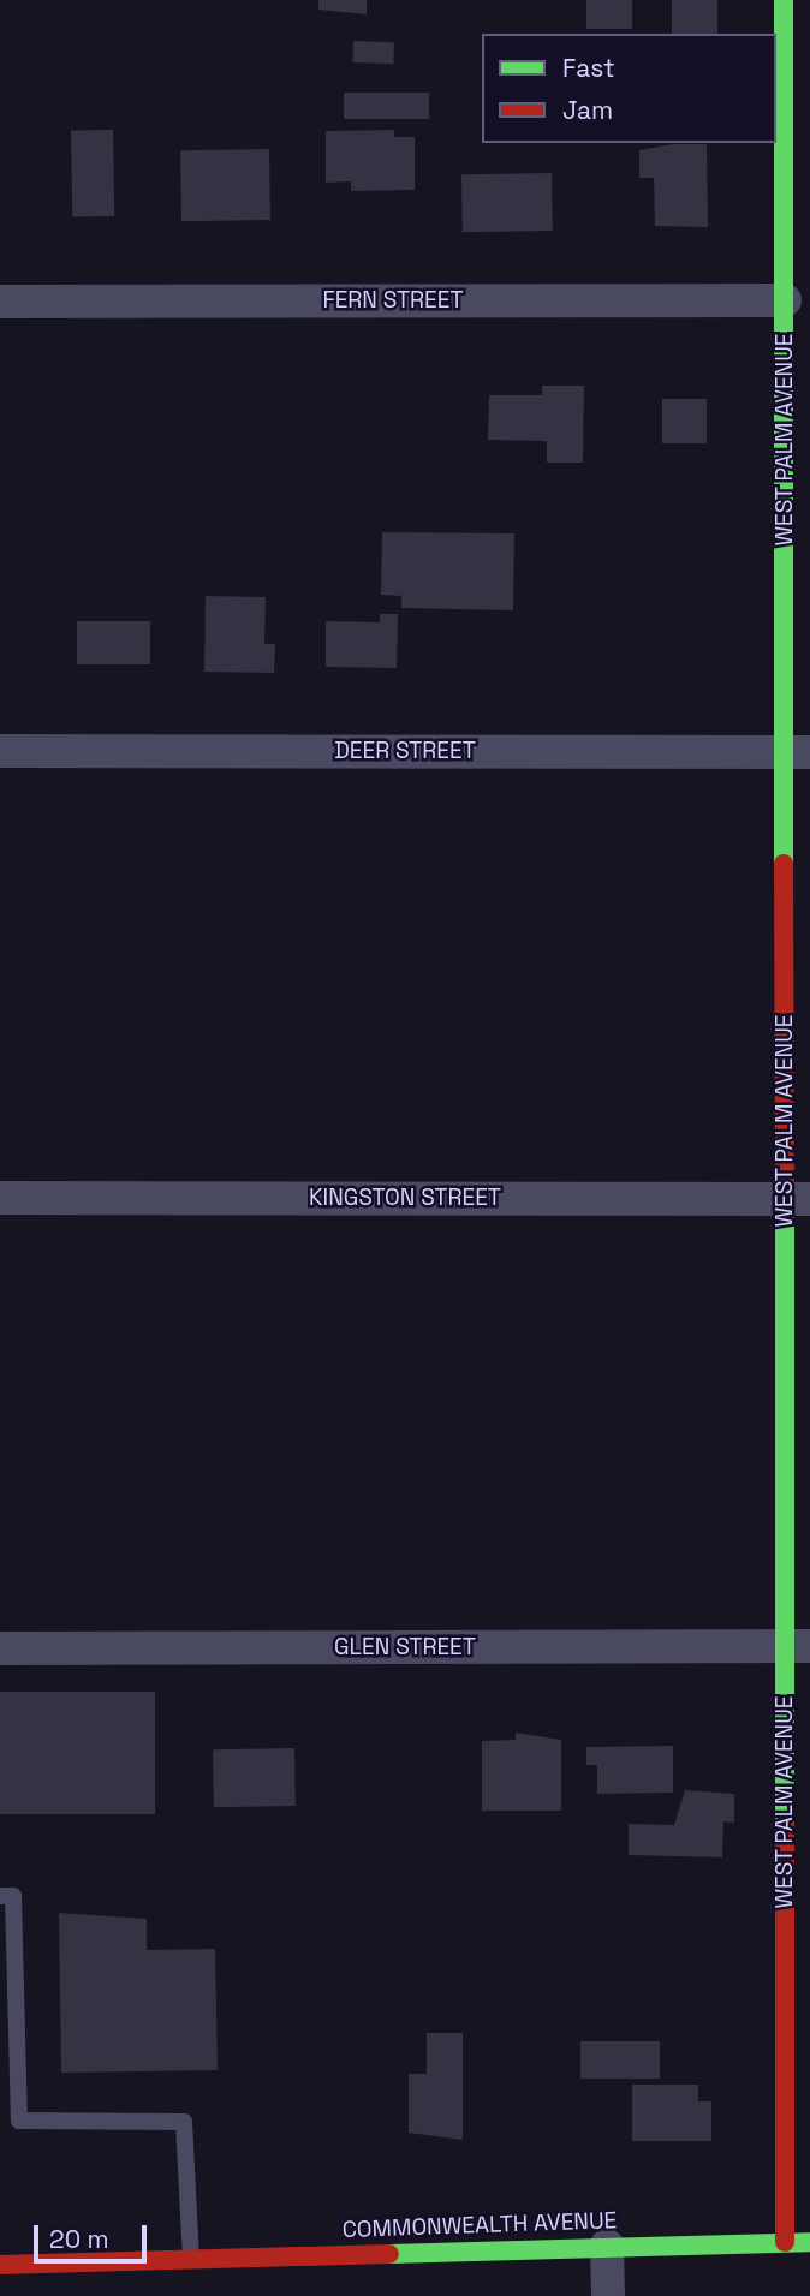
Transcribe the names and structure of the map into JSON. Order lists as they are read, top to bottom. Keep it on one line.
{"streets":{"street":["FERN STREET","WEST PALM AVENUE","DEER STREET","KINGSTON STREET","GLEN STREET","COMMONWEALTH AVENUE"]},"crossings":[["FERN STREET","WEST PALM AVENUE"],["WEST PALM AVENUE","DEER STREET"],["WEST PALM AVENUE","KINGSTON STREET"],["WEST PALM AVENUE","GLEN STREET"],["WEST PALM AVENUE","COMMONWEALTH AVENUE"]],"legend":["Fast","Jam"],"scale_bar":"20 m"}
